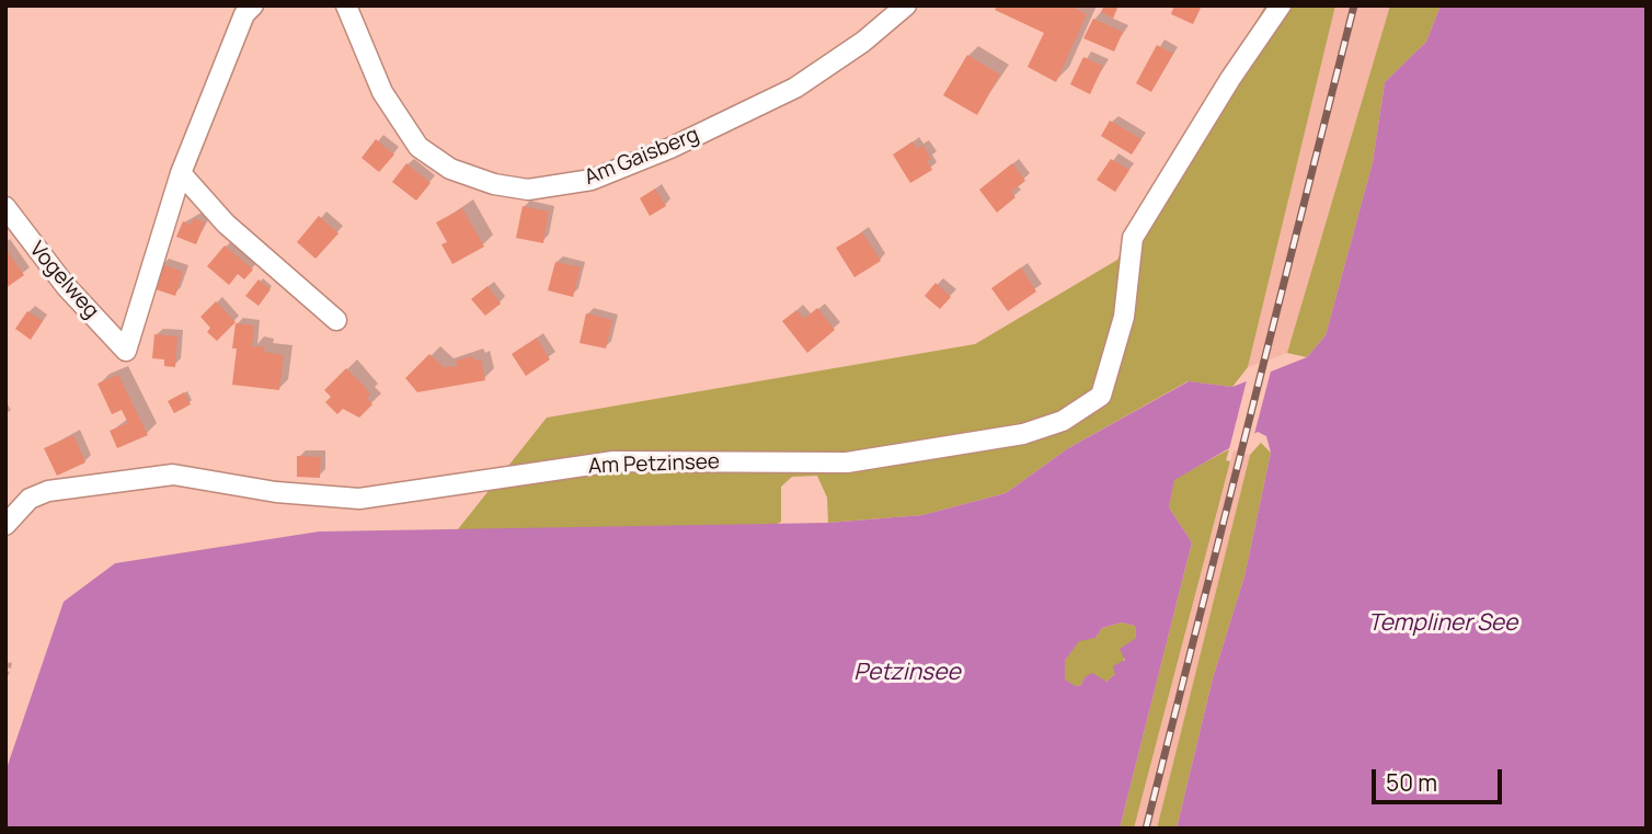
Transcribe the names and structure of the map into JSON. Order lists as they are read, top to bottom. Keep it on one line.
{"streets":{"street":["Am Gaisberg","Vogelweg","Am Petzinsee"]},"water":["Templiner See","Petzinsee"],"scale_bar":"50 m"}
